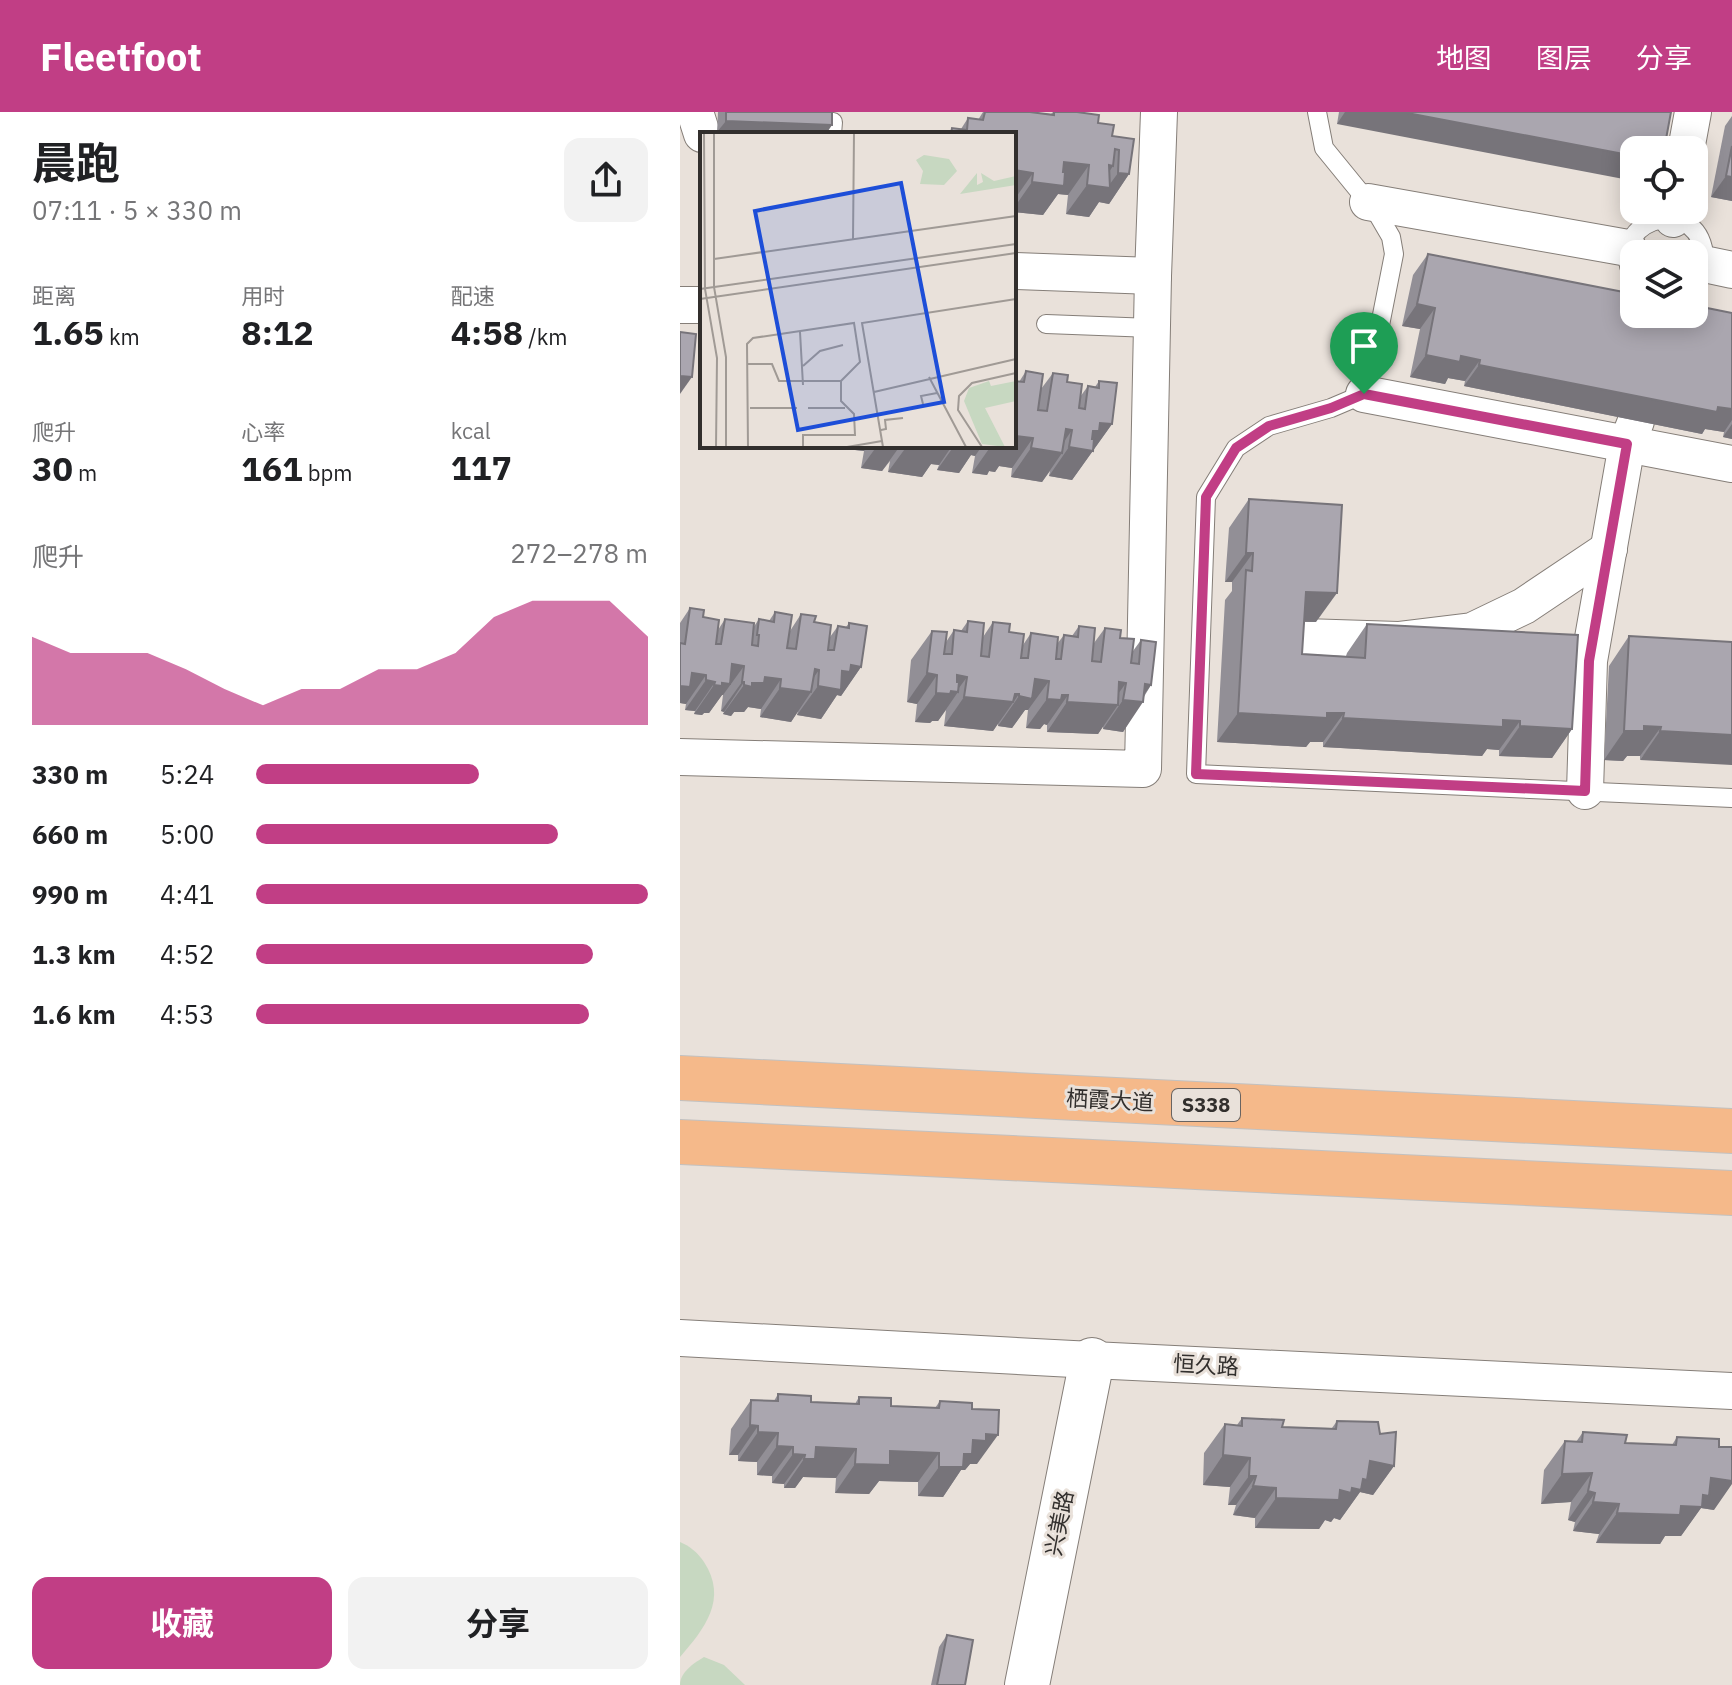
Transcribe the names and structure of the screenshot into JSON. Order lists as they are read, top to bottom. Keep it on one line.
{"streets":{"main road":["栖霞大道","S338"],"street":["恒久路","兴美路"]},"crossings":[["恒久路","兴美路"]],"page":{"header":"Fleetfoot","nav":["地图","图层","分享"],"heading":["晨跑","07:11 · 5 × 330 m"],"stats":[["距离","1.65 km"],["用时","8:12"],["配速","4:58 /km"],["爬升","30 m"],["心率","161 bpm"],["kcal","117"]],"chart":["爬升","272–278 m"],"list":[{"name":"330 m","note":"5:24"},{"name":"660 m","note":"5:00"},{"name":"990 m","note":"4:41"},{"name":"1.3 km","note":"4:52"},{"name":"1.6 km","note":"4:53"}],"buttons":["收藏","分享"]}}
